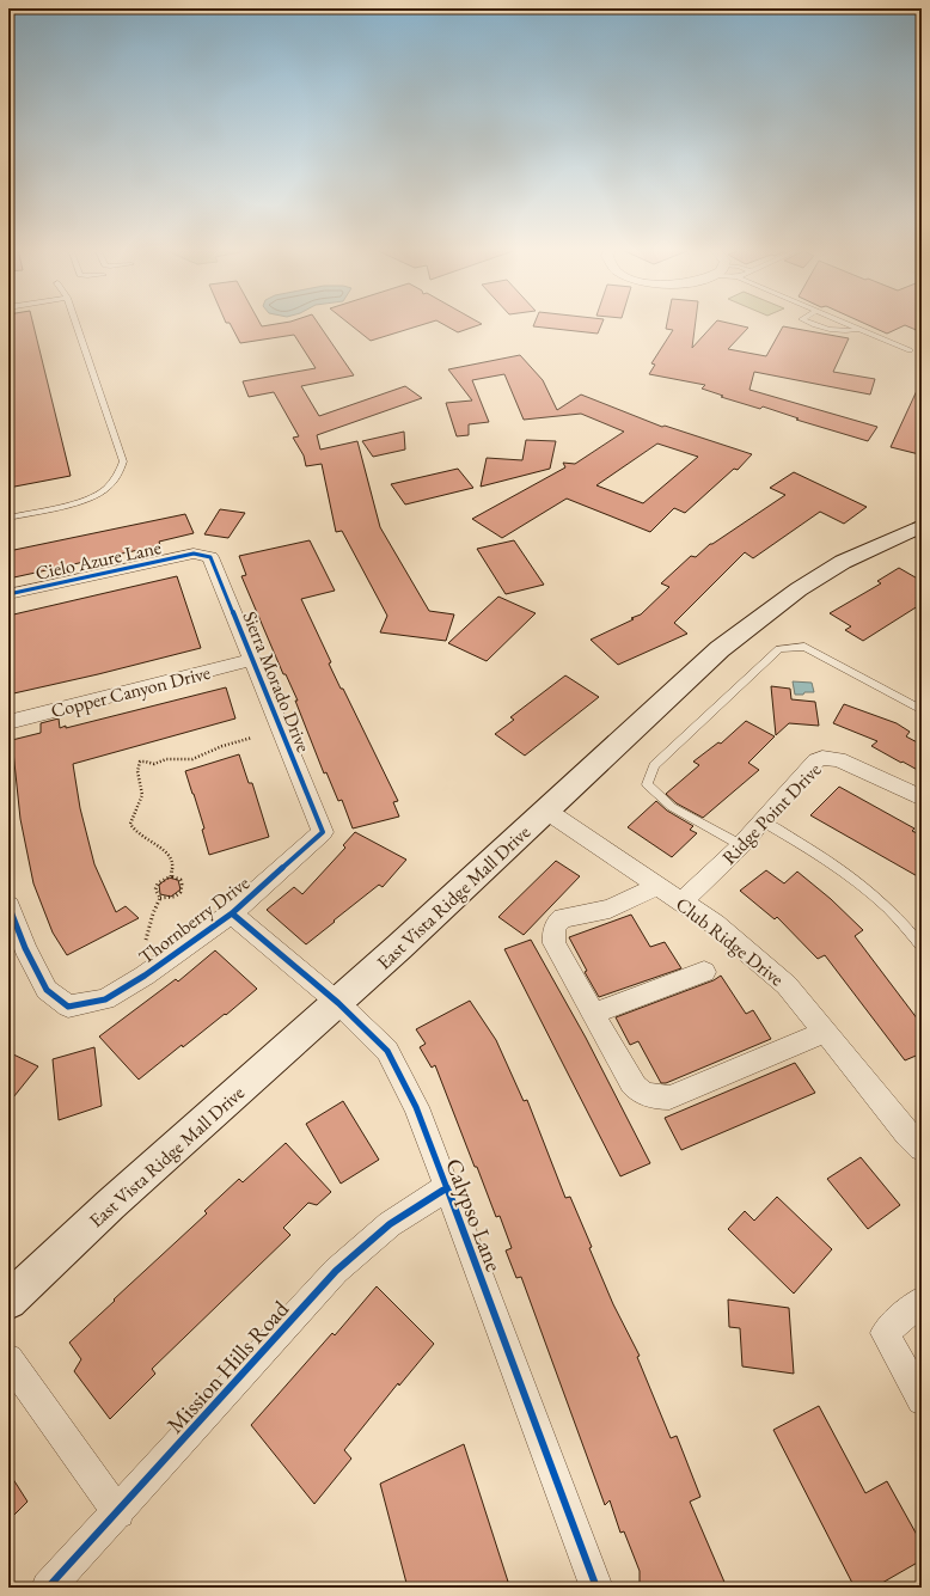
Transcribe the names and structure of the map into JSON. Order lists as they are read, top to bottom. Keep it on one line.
{"streets":{"main road":["East Vista Ridge Mall Drive"],"street":["Cielo Azure Lane","Sierra Morado Drive","Copper Canyon Drive","Ridge Point Drive","Thornberry Drive","Club Ridge Drive","Calypso Lane","Mission Hills Road"]},"crossings":[["Cielo Azure Lane","Sierra Morado Drive"],["Sierra Morado Drive","Copper Canyon Drive"],["Sierra Morado Drive","Thornberry Drive"],["Ridge Point Drive","Club Ridge Drive"],["East Vista Ridge Mall Drive","Club Ridge Drive"],["East Vista Ridge Mall Drive","Calypso Lane"],["Thornberry Drive","Calypso Lane"],["Calypso Lane","Mission Hills Road"]]}
